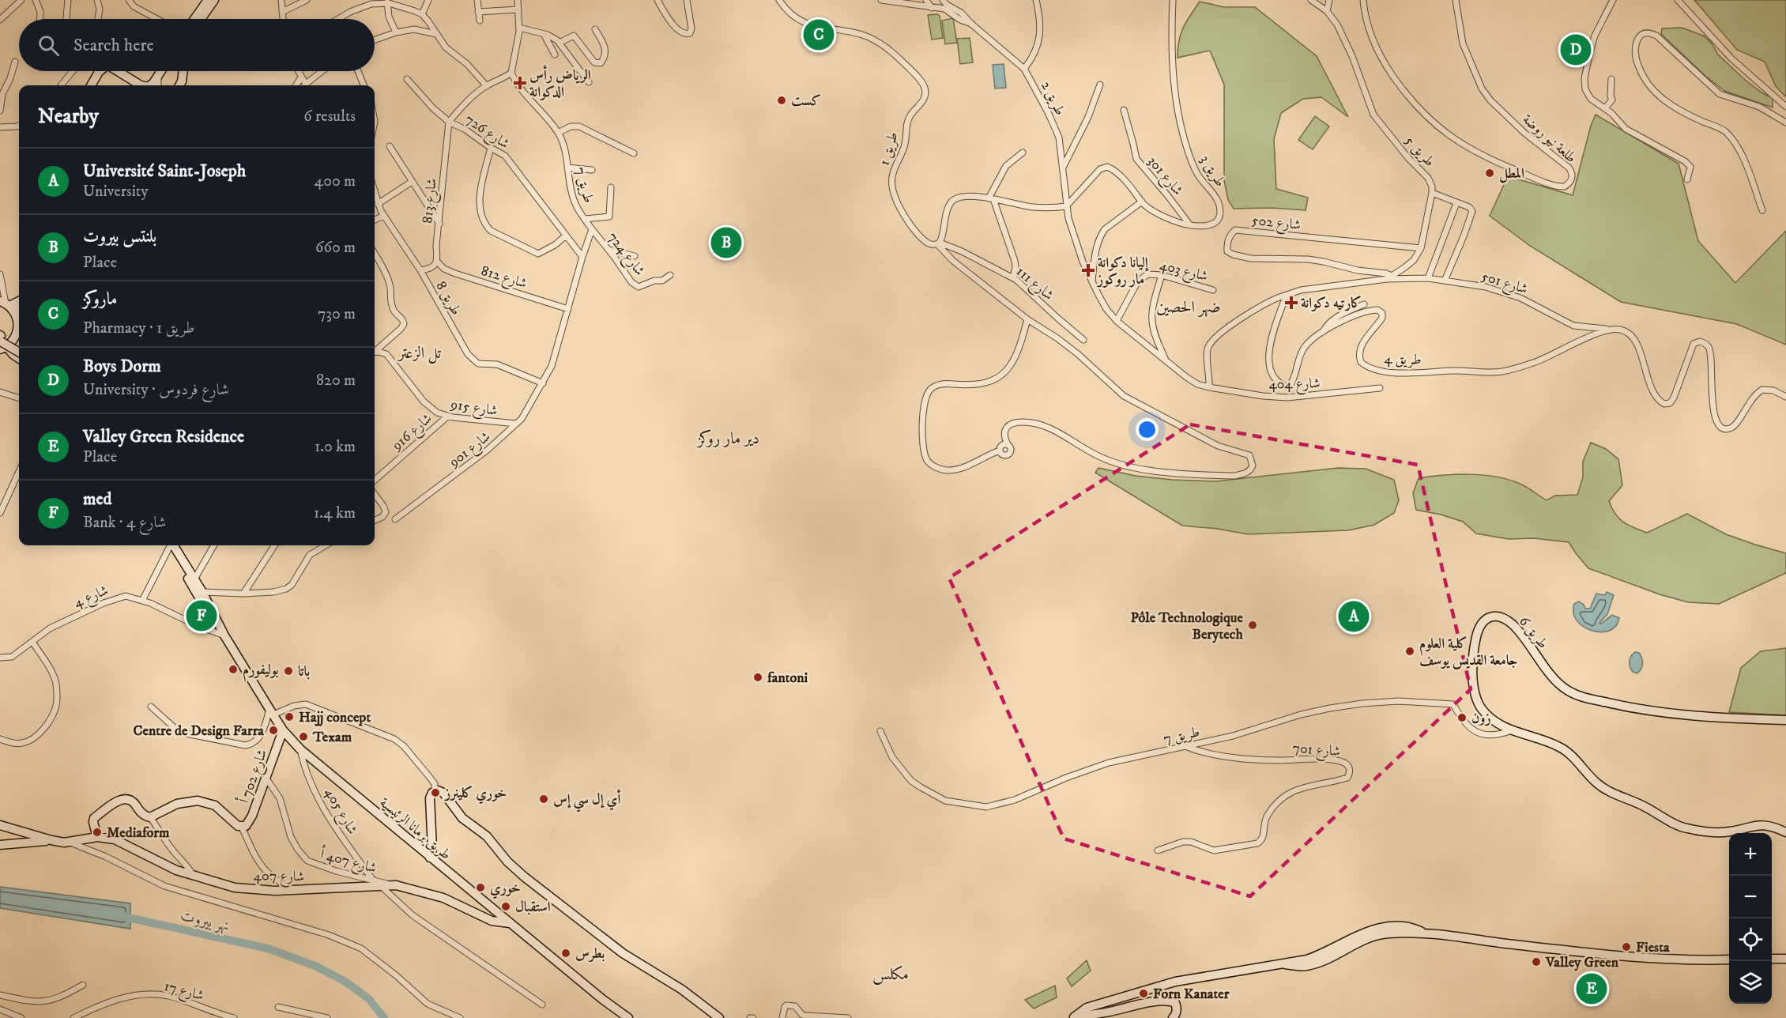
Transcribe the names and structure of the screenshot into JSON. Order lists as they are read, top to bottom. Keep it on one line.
{"streets":{"street":["طريق 2","شارع 726","طلعة نيو روضة","طريق 1","طريق 5","طريق 3","شارع 301","7 طريق","شارع 813","شارع 502","شارع 724","شارع 403","شارع 812","شارع 501","شارع 111","طريق 8","طريق 4","شارع 404","شارع 915","شارع 916","شارع 901","شارع 4","طريق 6","طريق 7","شارع 701","شارع 702 أ","شارع 405","طريق برمانا الرئيسية","شارع 407 أ","شارع 407","شارع 17"]},"crossings":[["طريق 2","طريق 3"],["شارع 726","شارع 813"],["طريق 1","شارع 111"],["طريق 3","شارع 301"],["7 طريق","شارع 724"],["شارع 813","شارع 812"],["شارع 502","شارع 501"],["شارع 501","طريق 4"],["طريق 8","شارع 901"],["شارع 915","شارع 916"],["شارع 915","شارع 901"],["شارع 4","طريق برمانا الرئيسية"],["طريق 6","طريق 7"],["طريق 7","شارع 701"],["شارع 702 أ","طريق برمانا الرئيسية"],["شارع 702 أ","شارع 407 أ"],["شارع 702 أ","شارع 407"],["شارع 405","طريق برمانا الرئيسية"],["شارع 405","شارع 407 أ"],["طريق برمانا الرئيسية","شارع 407"],["شارع 407 أ","شارع 407"]],"districts":["ضهر الحصين","تل الزعتر","دير مار روكز","مكلس"],"water":["نهر بيروت"],"places":{"health":["الرياض رأس الدكوانة","إليانا دكوانة مار روكوز","كارتيه دكوانة"],"other":["كست","المطل","Pôle Technologique Berytech","كلية العلوم جامعة القديس يوسف","بوليفورم","باتا","fantoni","Hajj concept","زون","Centre de Design Farra","Texam","خوري كلينرز","أي إل سي إس","Mediaform","خوري","استقبال","Fiesta","بطرس","Valley Green","Forn Kanater"]},"page":{"pins":["C","D","B","F","A","E"],"search":"Search here","heading":["Nearby","6 results"],"list":[{"mark":"A","name":"Université Saint-Joseph","note":"University","value":"400 m"},{"mark":"B","name":"بلنتس بيروت","note":"Place","value":"660 m"},{"mark":"C","name":"ماروكز","note":"Pharmacy · طريق 1","value":"730 m"},{"mark":"D","name":"Boys Dorm","note":"University · شارع فردوس","value":"820 m"},{"mark":"E","name":"Valley Green Residence","note":"Place","value":"1.0 km"},{"mark":"F","name":"med","note":"Bank · شارع 4","value":"1.4 km"}],"map_buttons":["+","−"]}}
